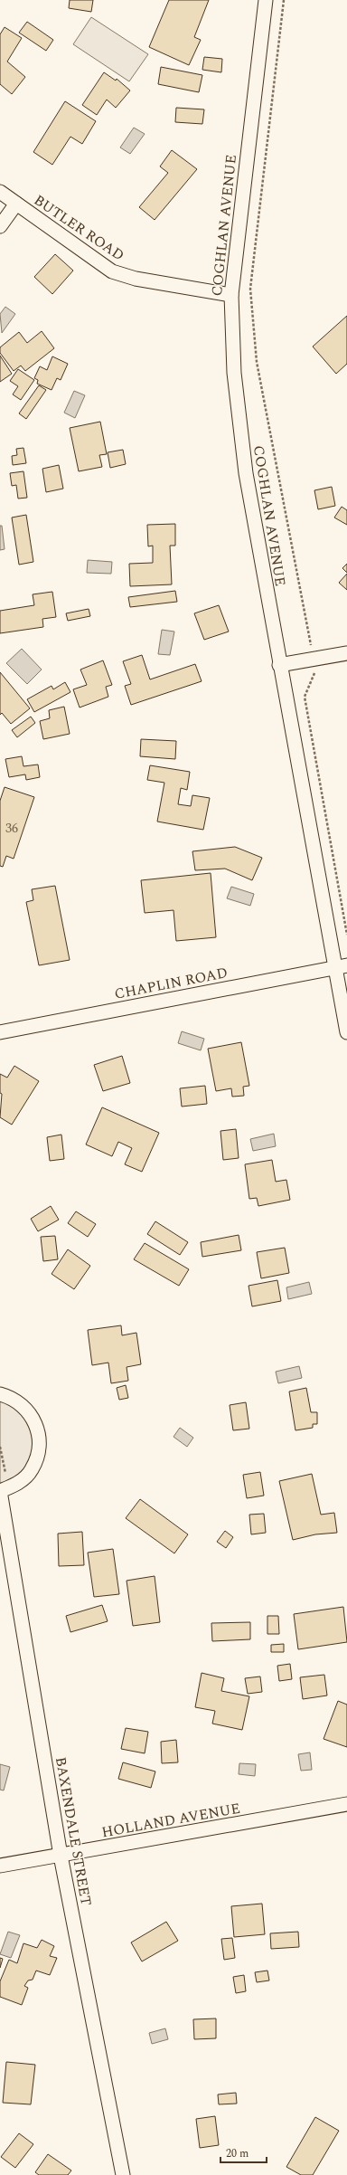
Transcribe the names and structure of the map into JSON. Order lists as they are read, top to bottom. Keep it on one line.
{"streets":{"street":["COGHLAN AVENUE","BUTLER ROAD","CHAPLIN ROAD","HOLLAND AVENUE","BAXENDALE STREET"]},"crossings":[["COGHLAN AVENUE","BUTLER ROAD"],["COGHLAN AVENUE","CHAPLIN ROAD"],["HOLLAND AVENUE","BAXENDALE STREET"]],"house_numbers":["36"],"scale_bar":"20 m"}
